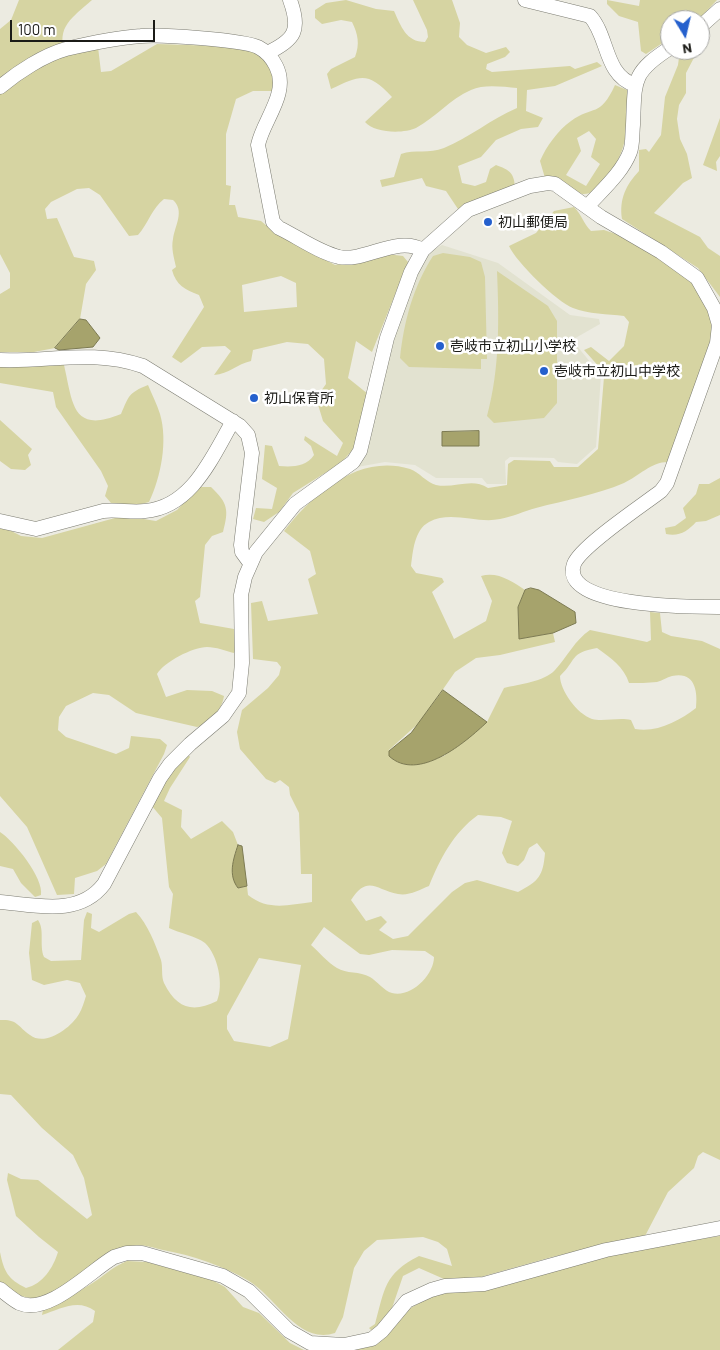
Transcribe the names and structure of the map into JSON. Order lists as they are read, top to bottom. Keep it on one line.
{"places":["初山郵便局","壱岐市立初山小学校","壱岐市立初山中学校","初山保育所"],"scale_bar":"100 m","north":"bottom"}
